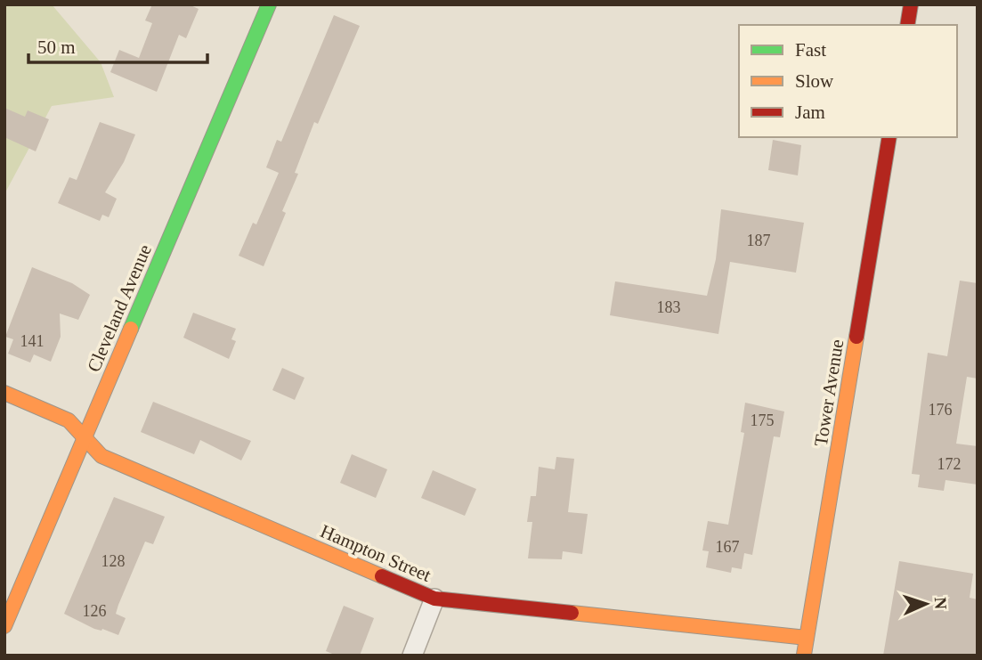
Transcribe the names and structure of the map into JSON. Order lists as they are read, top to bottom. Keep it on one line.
{"streets":{"street":["Cleveland Avenue","Tower Avenue","Hampton Street"]},"crossings":[["Cleveland Avenue","Hampton Street"],["Tower Avenue","Hampton Street"]],"house_numbers":["187","183","141","176","175","172","167","128","126"],"legend":["Fast","Slow","Jam"],"scale_bar":"50 m","north":"right"}
